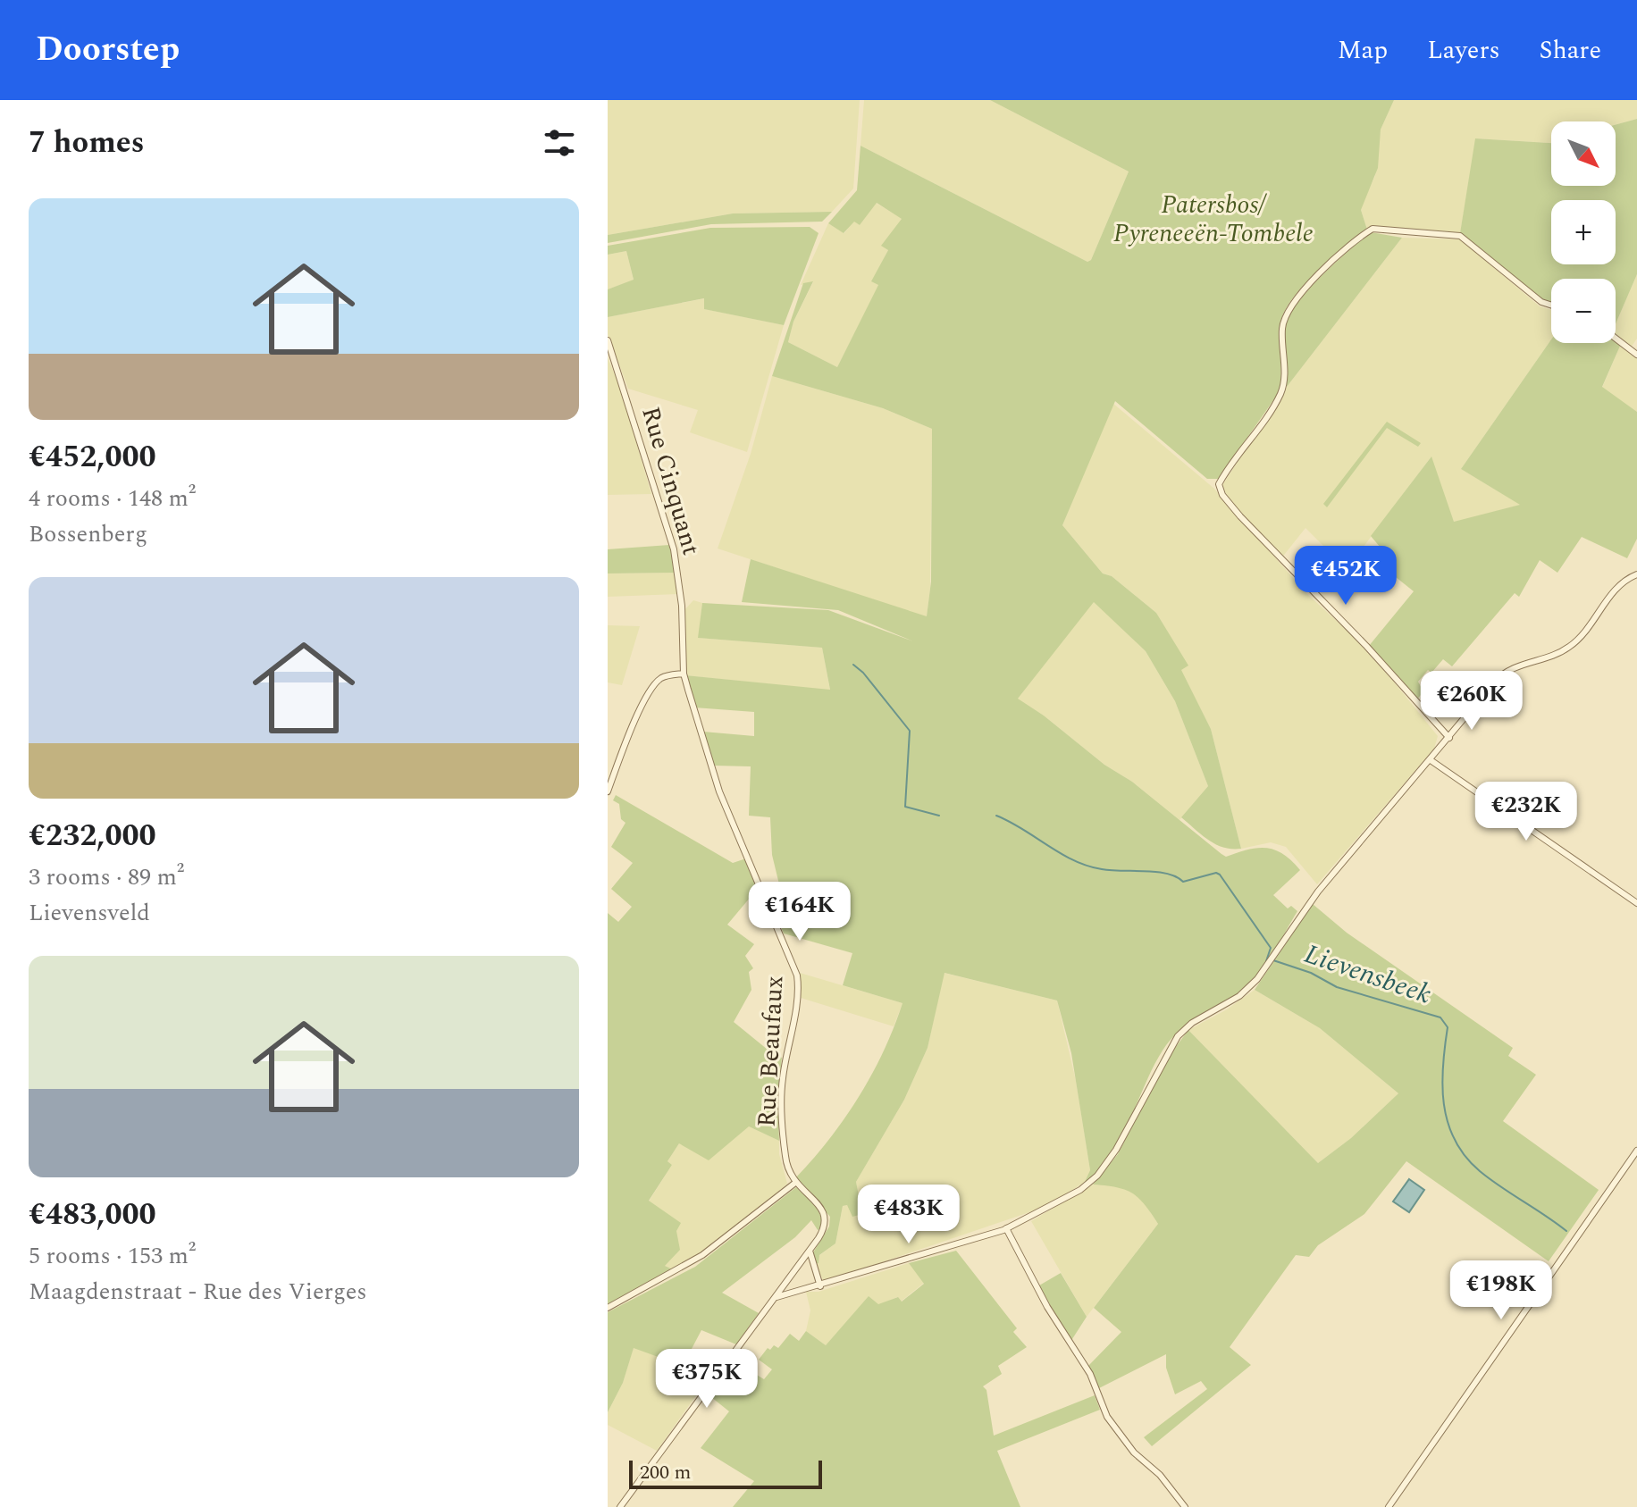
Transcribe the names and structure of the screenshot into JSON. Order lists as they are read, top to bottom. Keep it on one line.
{"streets":{"street":["Rue Cinquant","Rue Beaufaux"]},"crossings":[["Rue Cinquant","Rue Beaufaux"]],"water":["Lievensbeek"],"parks":["Patersbos/ Pyreneeën-Tombele"],"scale_bar":"200 m","north":"bottom right","page":{"header":"Doorstep","nav":["Map","Layers","Share"],"heading":"7 homes","map_buttons":["+","−"],"list":[{"name":"€452,000","note":"4 rooms · 148 m² · Bossenberg"},{"name":"€232,000","note":"3 rooms · 89 m² · Lievensveld"},{"name":"€483,000","note":"5 rooms · 153 m² · Maagdenstraat - Rue des Vierges"}],"price":["€452K","€260K","€232K","€164K","€483K","€198K","€375K"],"scale":"200 m"}}
